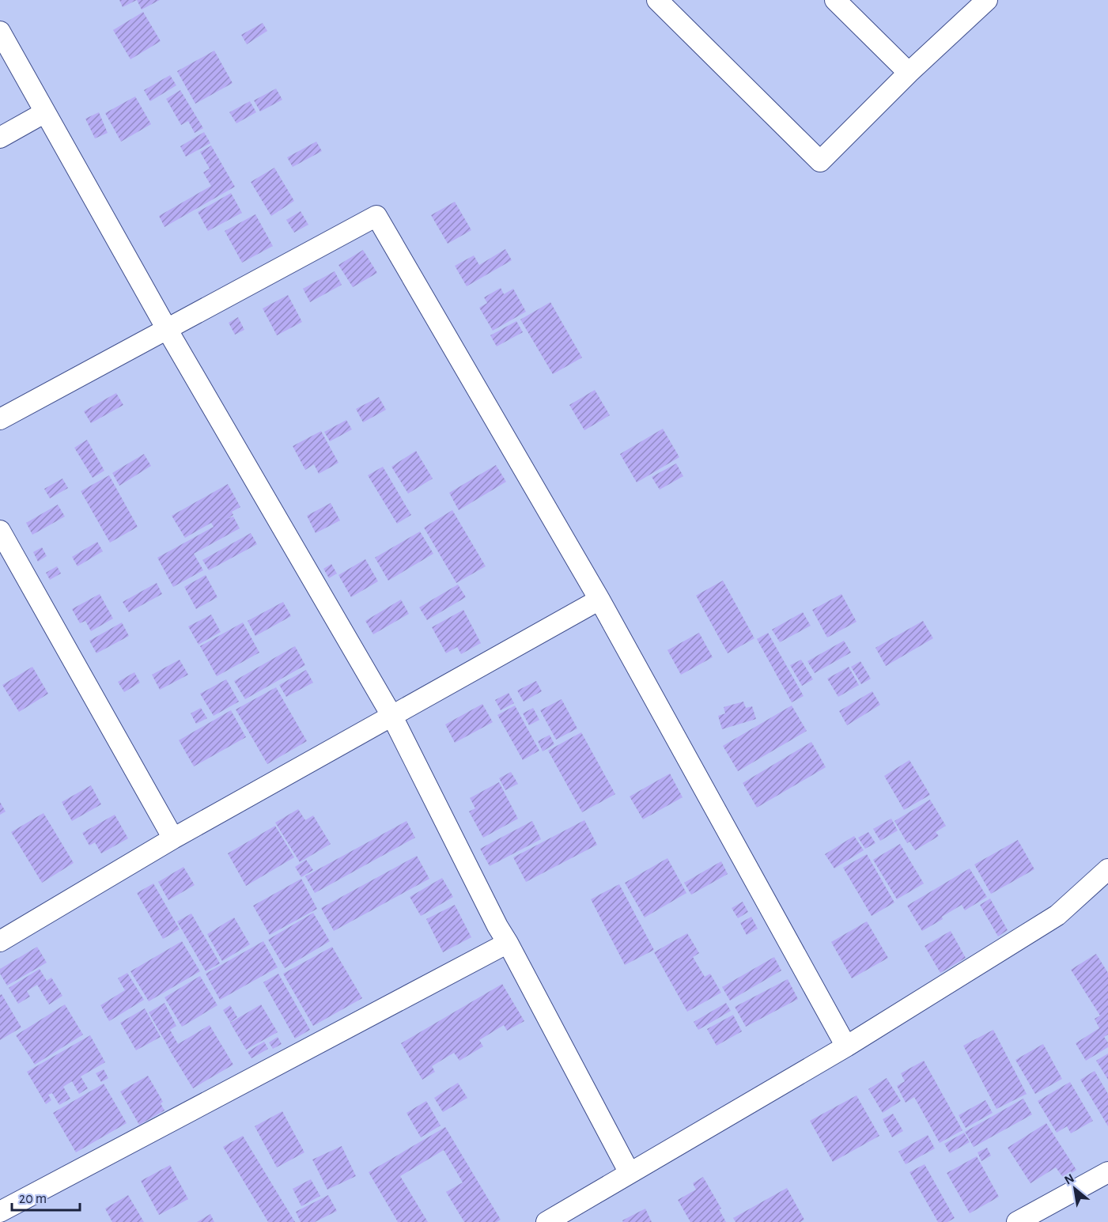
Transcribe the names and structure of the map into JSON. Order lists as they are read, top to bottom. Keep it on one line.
{"scale_bar":"20 m","north":"top left"}
